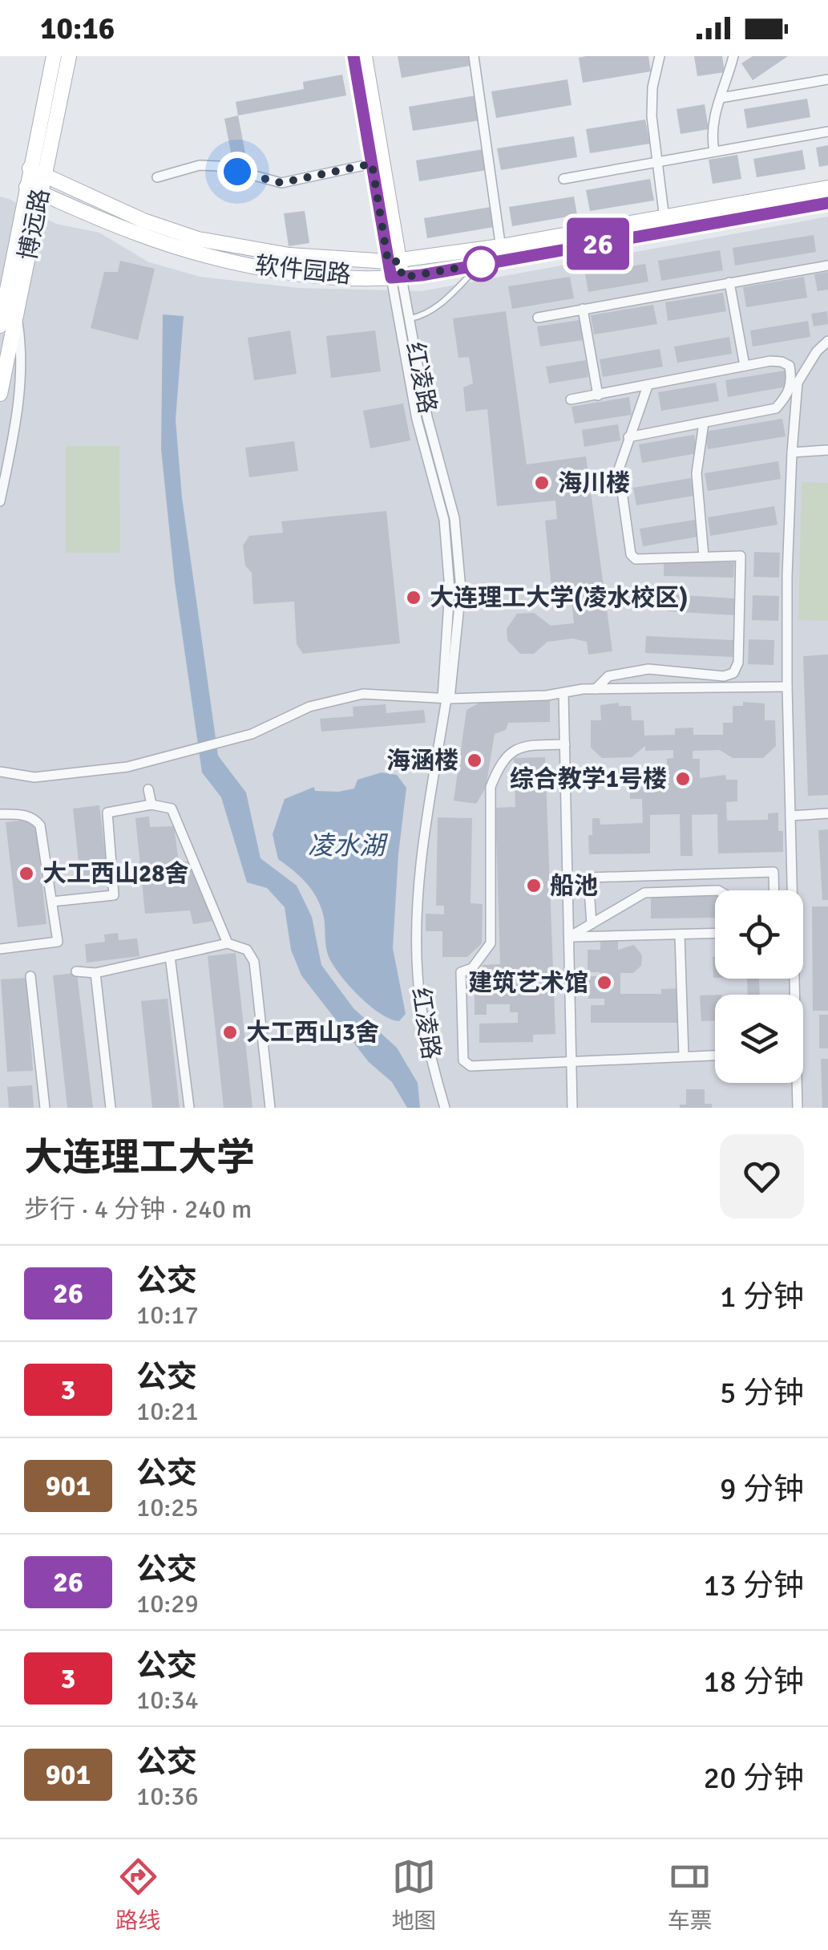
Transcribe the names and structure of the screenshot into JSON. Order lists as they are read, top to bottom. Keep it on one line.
{"streets":{"main road":["博远路","软件园路","红凌路"]},"crossings":[["博远路","软件园路"],["软件园路","红凌路"]],"water":["凌水湖"],"places":["海川楼","大连理工大学(凌水校区)","海涵楼","综合教学1号楼","大工西山28舍","船池","建筑艺术馆","大工西山3舍"],"lines":["bus line 26"],"page":{"status":"10:16","on_map":"26","heading":["大连理工大学","步行 · 4 分钟 · 240 m"],"list":[{"mark":"26","name":"公交","note":"10:17","value":"1 分钟"},{"mark":"3","name":"公交","note":"10:21","value":"5 分钟"},{"mark":"901","name":"公交","note":"10:25","value":"9 分钟"},{"mark":"26","name":"公交","note":"10:29","value":"13 分钟"},{"mark":"3","name":"公交","note":"10:34","value":"18 分钟"},{"mark":"901","name":"公交","note":"10:36","value":"20 分钟"}],"tabs":["路线","地图","车票"]}}
